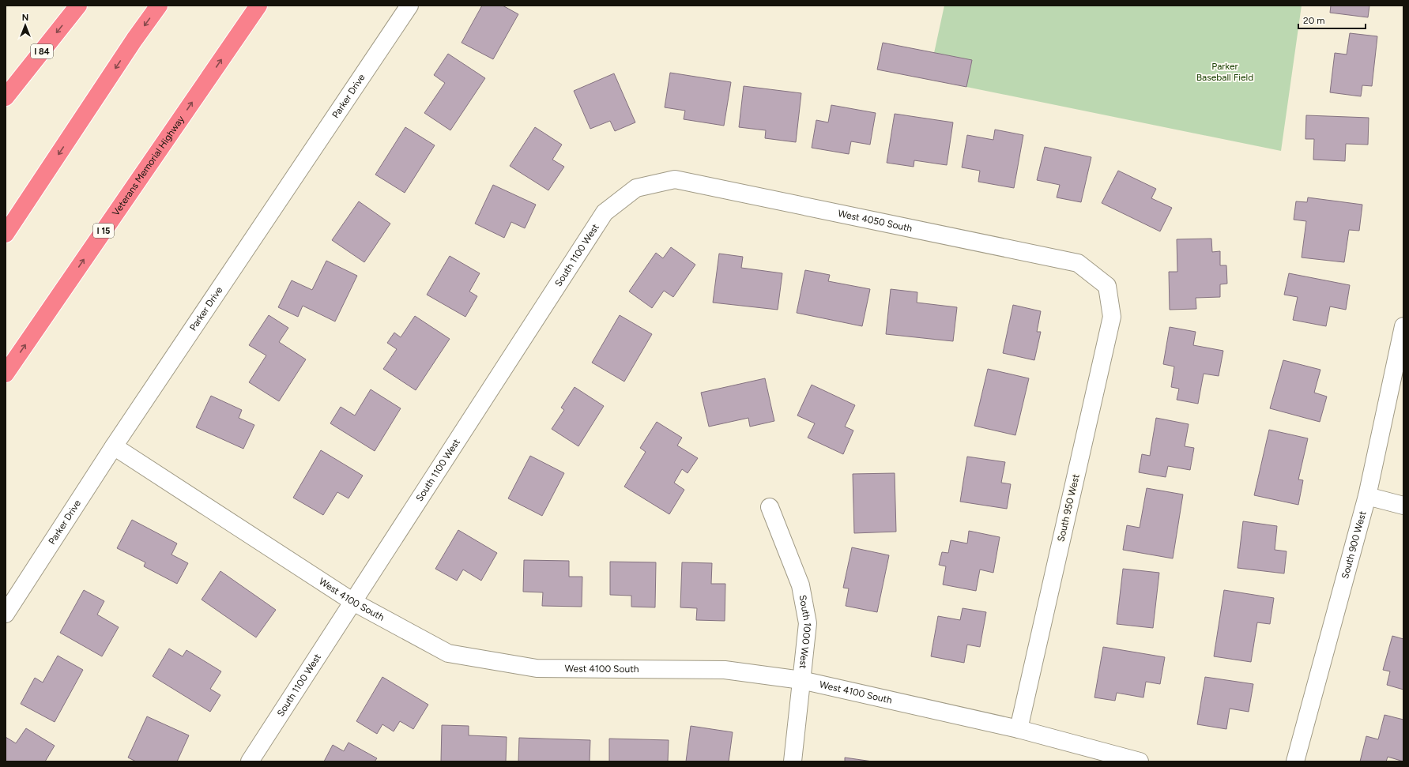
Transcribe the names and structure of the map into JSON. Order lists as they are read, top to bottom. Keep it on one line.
{"streets":{"highway":["I 84","Veterans Memorial Highway","I 15"],"street":["Parker Drive","West 4050 South","South 1100 West","South 950 West","South 900 West","West 4100 South","South 1000 West"]},"crossings":[["Parker Drive","West 4100 South"],["West 4050 South","South 1100 West"],["West 4050 South","South 950 West"],["South 1100 West","West 4100 South"],["South 950 West","West 4100 South"],["West 4100 South","South 1000 West"]],"parks":["Parker Baseball Field"],"scale_bar":"20 m","north":"top"}
